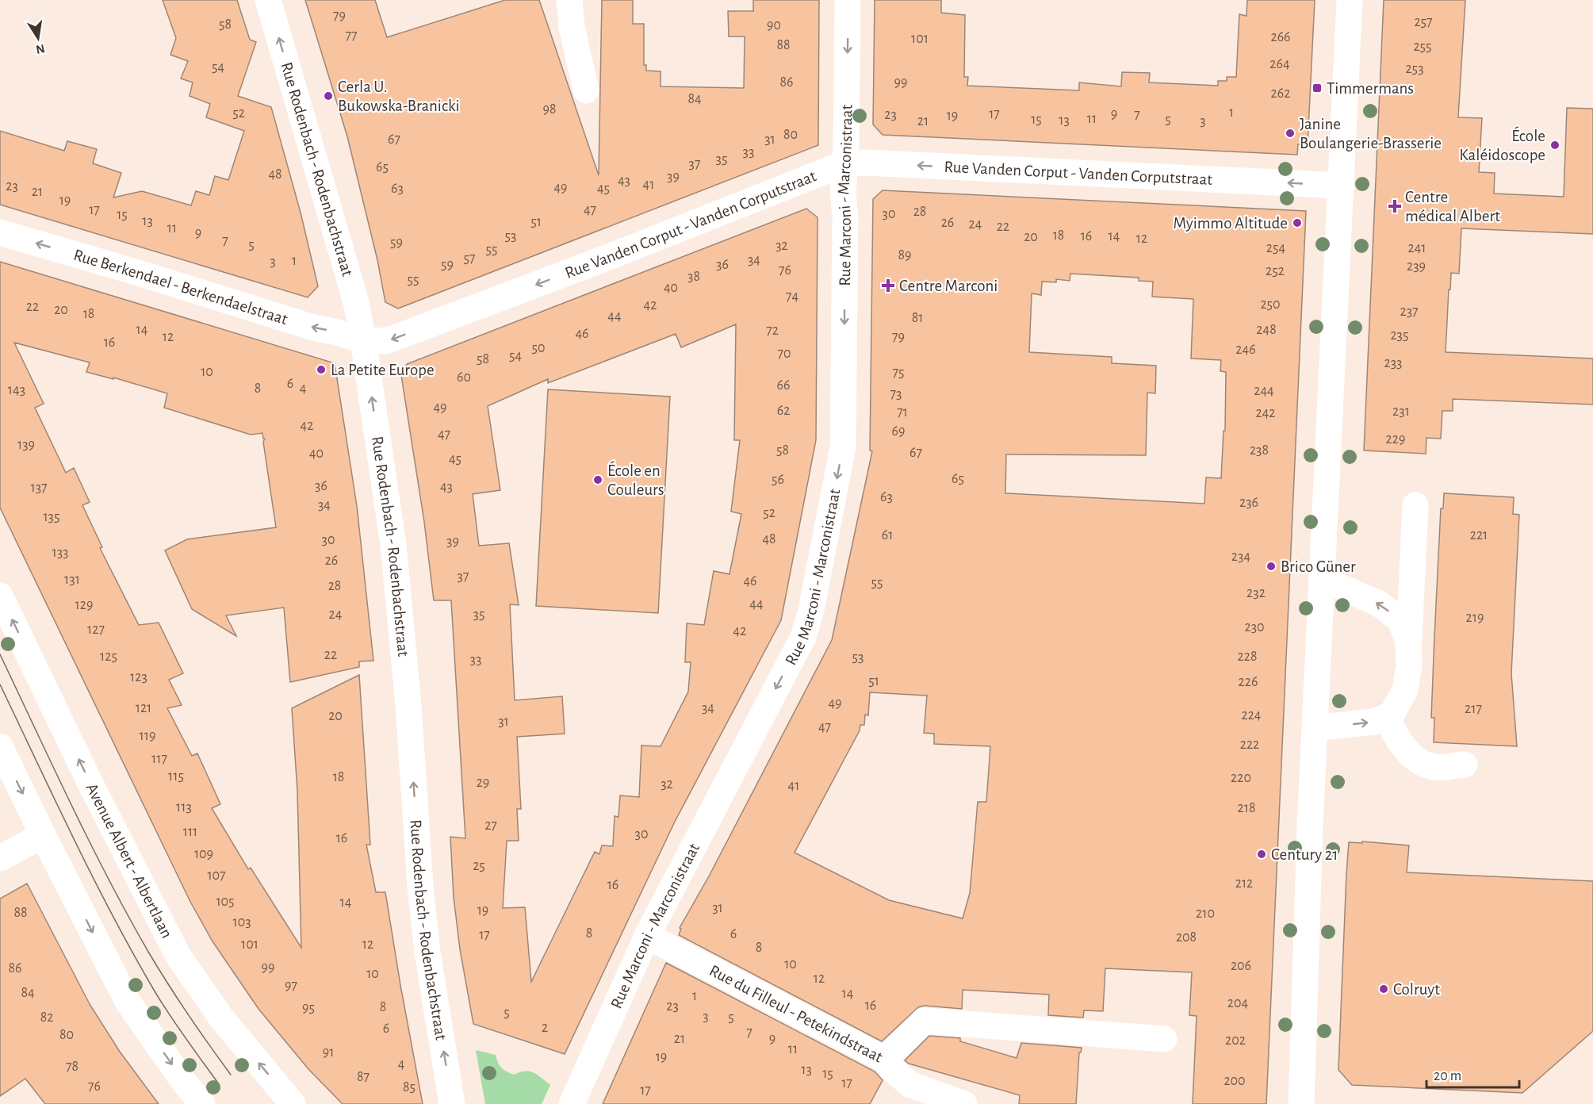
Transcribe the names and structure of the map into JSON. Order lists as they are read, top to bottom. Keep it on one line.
{"streets":{"street":["Rue Rodenbach - Rodenbachstraat","Rue Vanden Corput - Vanden Corputstraat","Rue Marconi - Marconistraat","Rue Berkendael - Berkendaelstraat","Avenue Albert - Albertlaan","Rue du Filleul - Petekindstraat"]},"crossings":[["Rue Rodenbach - Rodenbachstraat","Rue Vanden Corput - Vanden Corputstraat"],["Rue Rodenbach - Rodenbachstraat","Rue Berkendael - Berkendaelstraat"],["Rue Vanden Corput - Vanden Corputstraat","Rue Marconi - Marconistraat"],["Rue Vanden Corput - Vanden Corputstraat","Rue Berkendael - Berkendaelstraat"],["Rue Marconi - Marconistraat","Rue du Filleul - Petekindstraat"]],"one_way":["Rue Rodenbach - Rodenbachstraat","Rue Vanden Corput - Vanden Corputstraat","Rue Marconi - Marconistraat","Rue Berkendael - Berkendaelstraat"],"places":{"transit":["Timmermans"],"other":["Cerla U. Bukowska-Branicki","Janine Boulangerie-Brasserie","École Kaléidoscope","Myimmo Altitude","La Petite Europe","École en Couleurs","Brico Güner","Century 21","Colruyt"],"health":["Centre médical Albert","Centre Marconi"]},"house_numbers":["79","257","58","90","77","266","101","88","255","264","54","253","86","99","262","84","98","1","52","17","9","23","7","19","11","15","5","13","21","3","80","67","31","33","35","37","65","48","39","43","41","23","49","63","45","21","19","17","47","28","30","15","13","51","26","24","22","11","9","18","53","16","14","20","12","7","59","5","32","254","241","55","89","57","34","1","3","59","36","239","76","252","38","55","40","74","250","42","22","20","237","18","44","81","14","248","72","46","235","12","79","16","50","246","70","54","58","233","10","75","60","6","66","8","4","143","244","73","49","62","231","71","242","42","69","47","229","139","58","238","67","40","45","65","56","36","43","137","63","236","34","52","135","61","221","48","30","39","133","234","26","37","131","46","55","28","232","44","129","24","35","219","230","127","42","22","125","228","53","33","123","51","226","49","121","34","217","224","20","31","47","119","222","117","115","18","220","29","32","41","113","218","27","111","30","16","109","25","107","212","16","105","14","31","19","88","210","103","8","6","17","208","101","12","8","10","206","99","86","10","12","97","84","14","1","204","16","23","8","95","5","3","82","5","2","6","7","80","21","9","202","11","91","19","4","78","13","15","87","200","17","76","85","17"],"scale_bar":"20 m","north":"bottom"}
